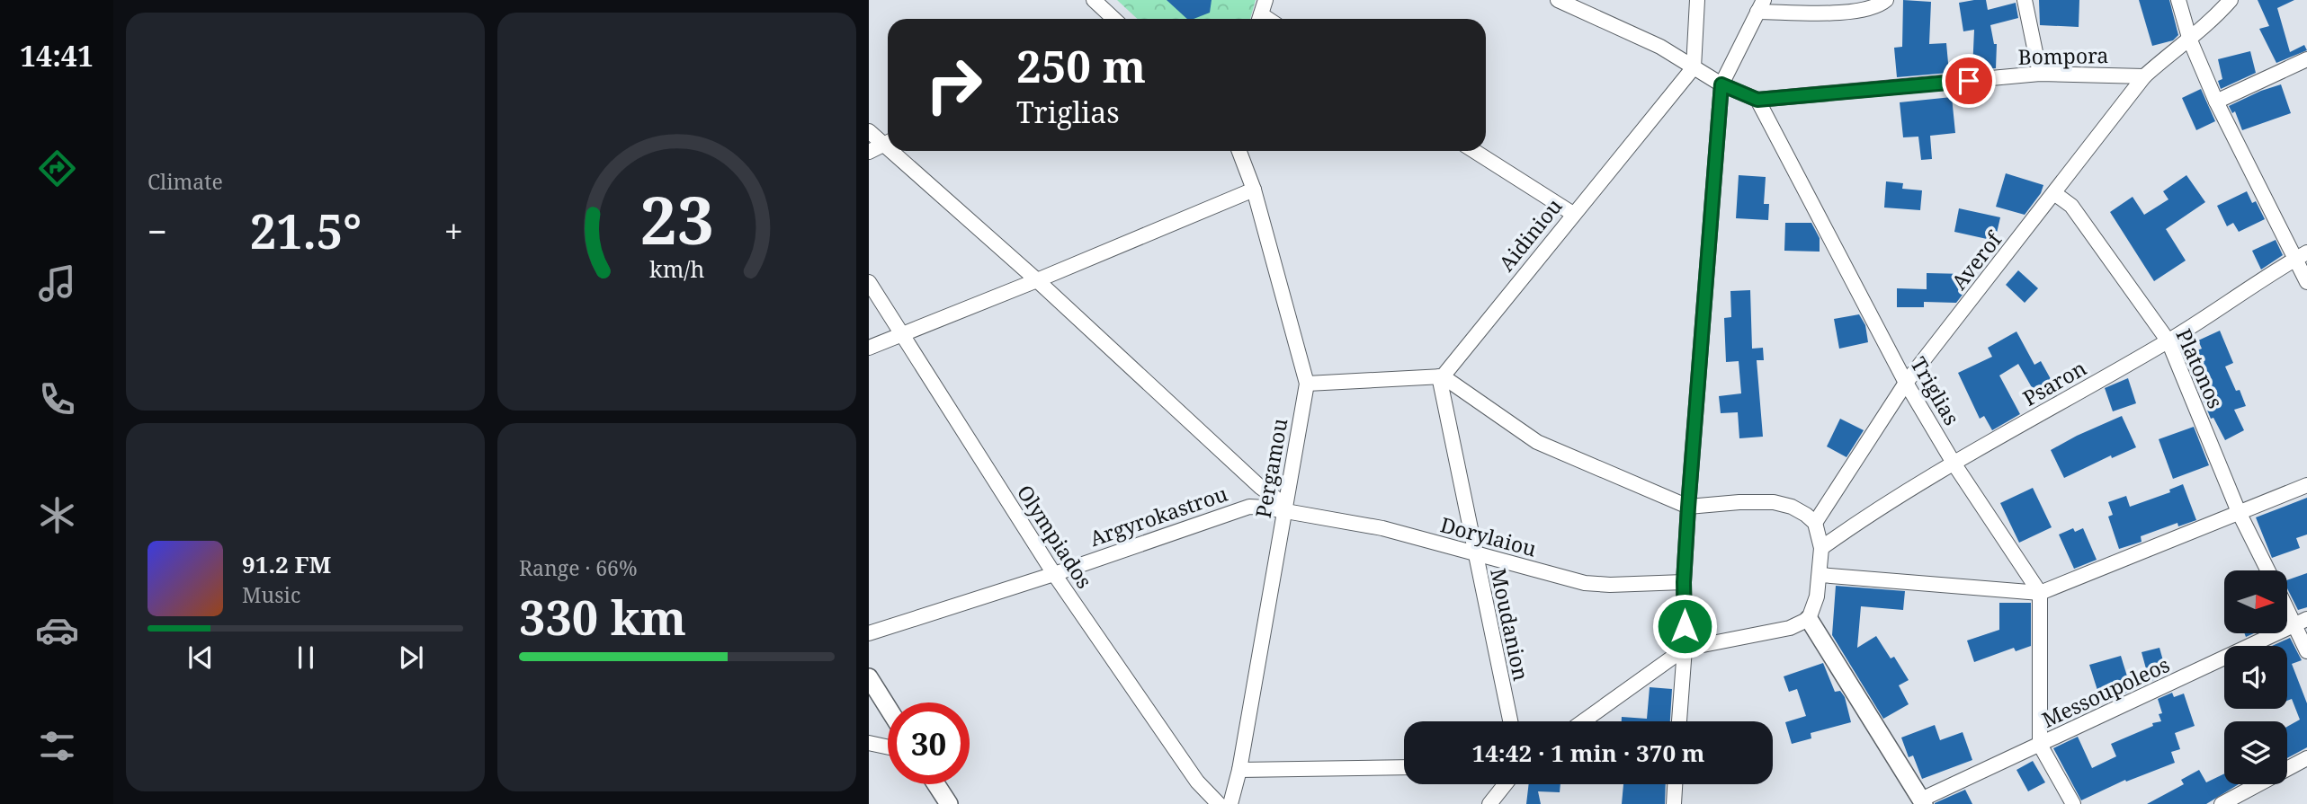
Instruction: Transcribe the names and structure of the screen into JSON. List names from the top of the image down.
{
  "streets": {
    "street": [
      "Bompora",
      "Aidiniou",
      "Averof",
      "Platonos",
      "Psaron",
      "Triglias",
      "Pergamou",
      "Argyrokastrou",
      "Olympiados",
      "Dorylaiou",
      "Moudanion",
      "Messoupoleos"
    ]
  },
  "crossings": [
    ["Bompora", "Averof"],
    ["Bompora", "Triglias"],
    ["Aidiniou", "Moudanion"],
    ["Averof", "Platonos"],
    ["Averof", "Triglias"],
    ["Platonos", "Psaron"],
    ["Platonos", "Messoupoleos"],
    ["Psaron", "Triglias"],
    ["Pergamou", "Argyrokastrou"],
    ["Pergamou", "Dorylaiou"],
    ["Argyrokastrou", "Olympiados"],
    ["Argyrokastrou", "Dorylaiou"],
    ["Dorylaiou", "Moudanion"]
  ],
  "north": "right",
  "page": {
    "tabs": "14:41",
    "tile": [
      "Climate",
      ["Range · 66%", "330 km"]
    ],
    "turn": ["250 m", "Triglias"],
    "heat": ["−", "21.5°", "+"],
    "song": ["91.2 FM", "Music"],
    "limit": "30",
    "trip": "14:42 · 1 min · 370 m",
    "gauge": ["23", "km/h"]
  }
}
